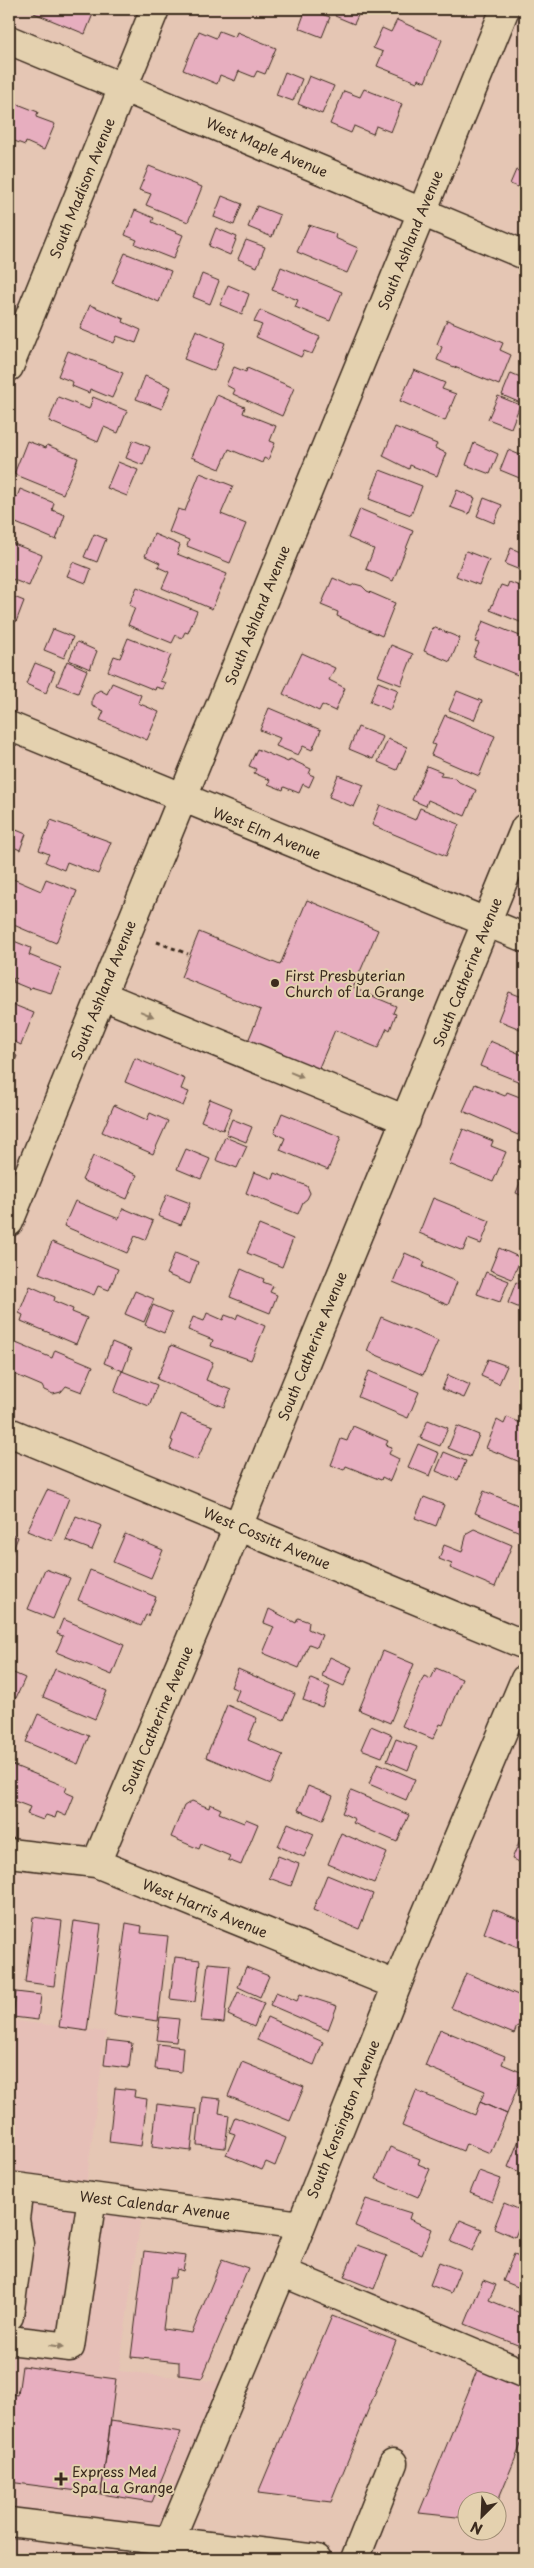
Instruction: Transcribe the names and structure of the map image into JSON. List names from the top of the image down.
{
  "streets": {
    "street": [
      "West Maple Avenue",
      "South Madison Avenue",
      "South Ashland Avenue",
      "West Elm Avenue",
      "South Catherine Avenue",
      "West Cossitt Avenue",
      "West Harris Avenue",
      "South Kensington Avenue",
      "West Calendar Avenue"
    ]
  },
  "crossings": [
    ["West Maple Avenue", "South Madison Avenue"],
    ["West Maple Avenue", "South Ashland Avenue"],
    ["South Ashland Avenue", "West Elm Avenue"],
    ["West Elm Avenue", "South Catherine Avenue"],
    ["South Catherine Avenue", "West Cossitt Avenue"],
    ["South Catherine Avenue", "West Harris Avenue"],
    ["West Harris Avenue", "South Kensington Avenue"],
    ["South Kensington Avenue", "West Calendar Avenue"]
  ],
  "places": {
    "other": ["First Presbyterian Church of La Grange"],
    "health": ["Express Med Spa La Grange"]
  },
  "north": "bottom left"
}
